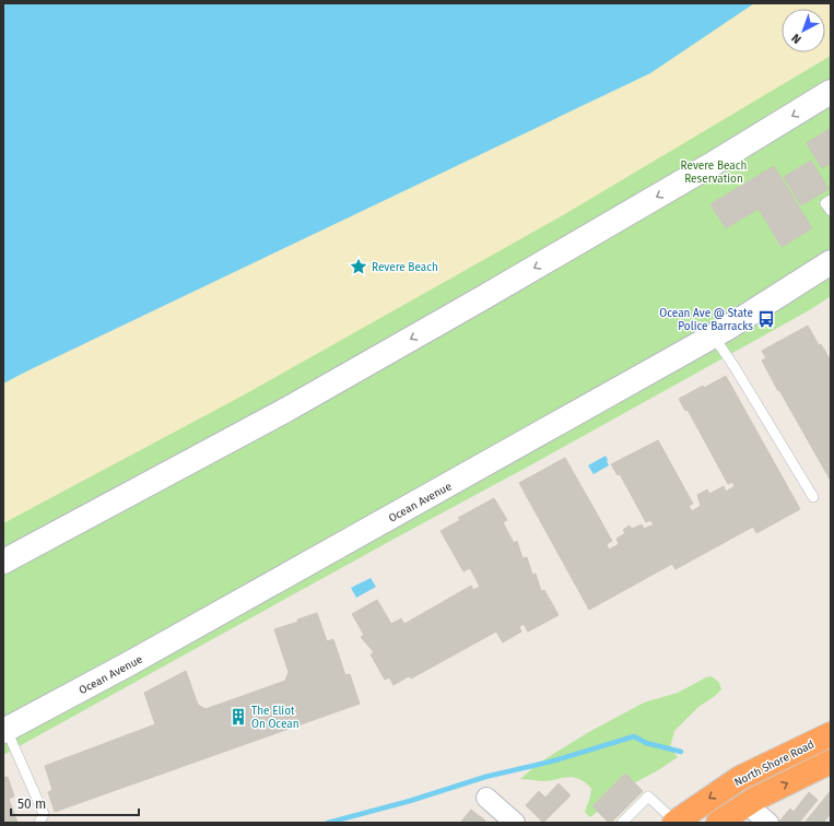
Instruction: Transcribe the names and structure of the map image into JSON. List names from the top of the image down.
{
  "streets": {
    "highway": ["North Shore Road"],
    "main road": ["Ocean Avenue"]
  },
  "parks": ["Revere Beach Reservation"],
  "places": {
    "place": ["Revere Beach"],
    "bus stop": ["Ocean Ave @ State Police Barracks"],
    "building": ["The Eliot On Ocean"]
  },
  "scale_bar": "50 m",
  "north": "bottom left"
}
